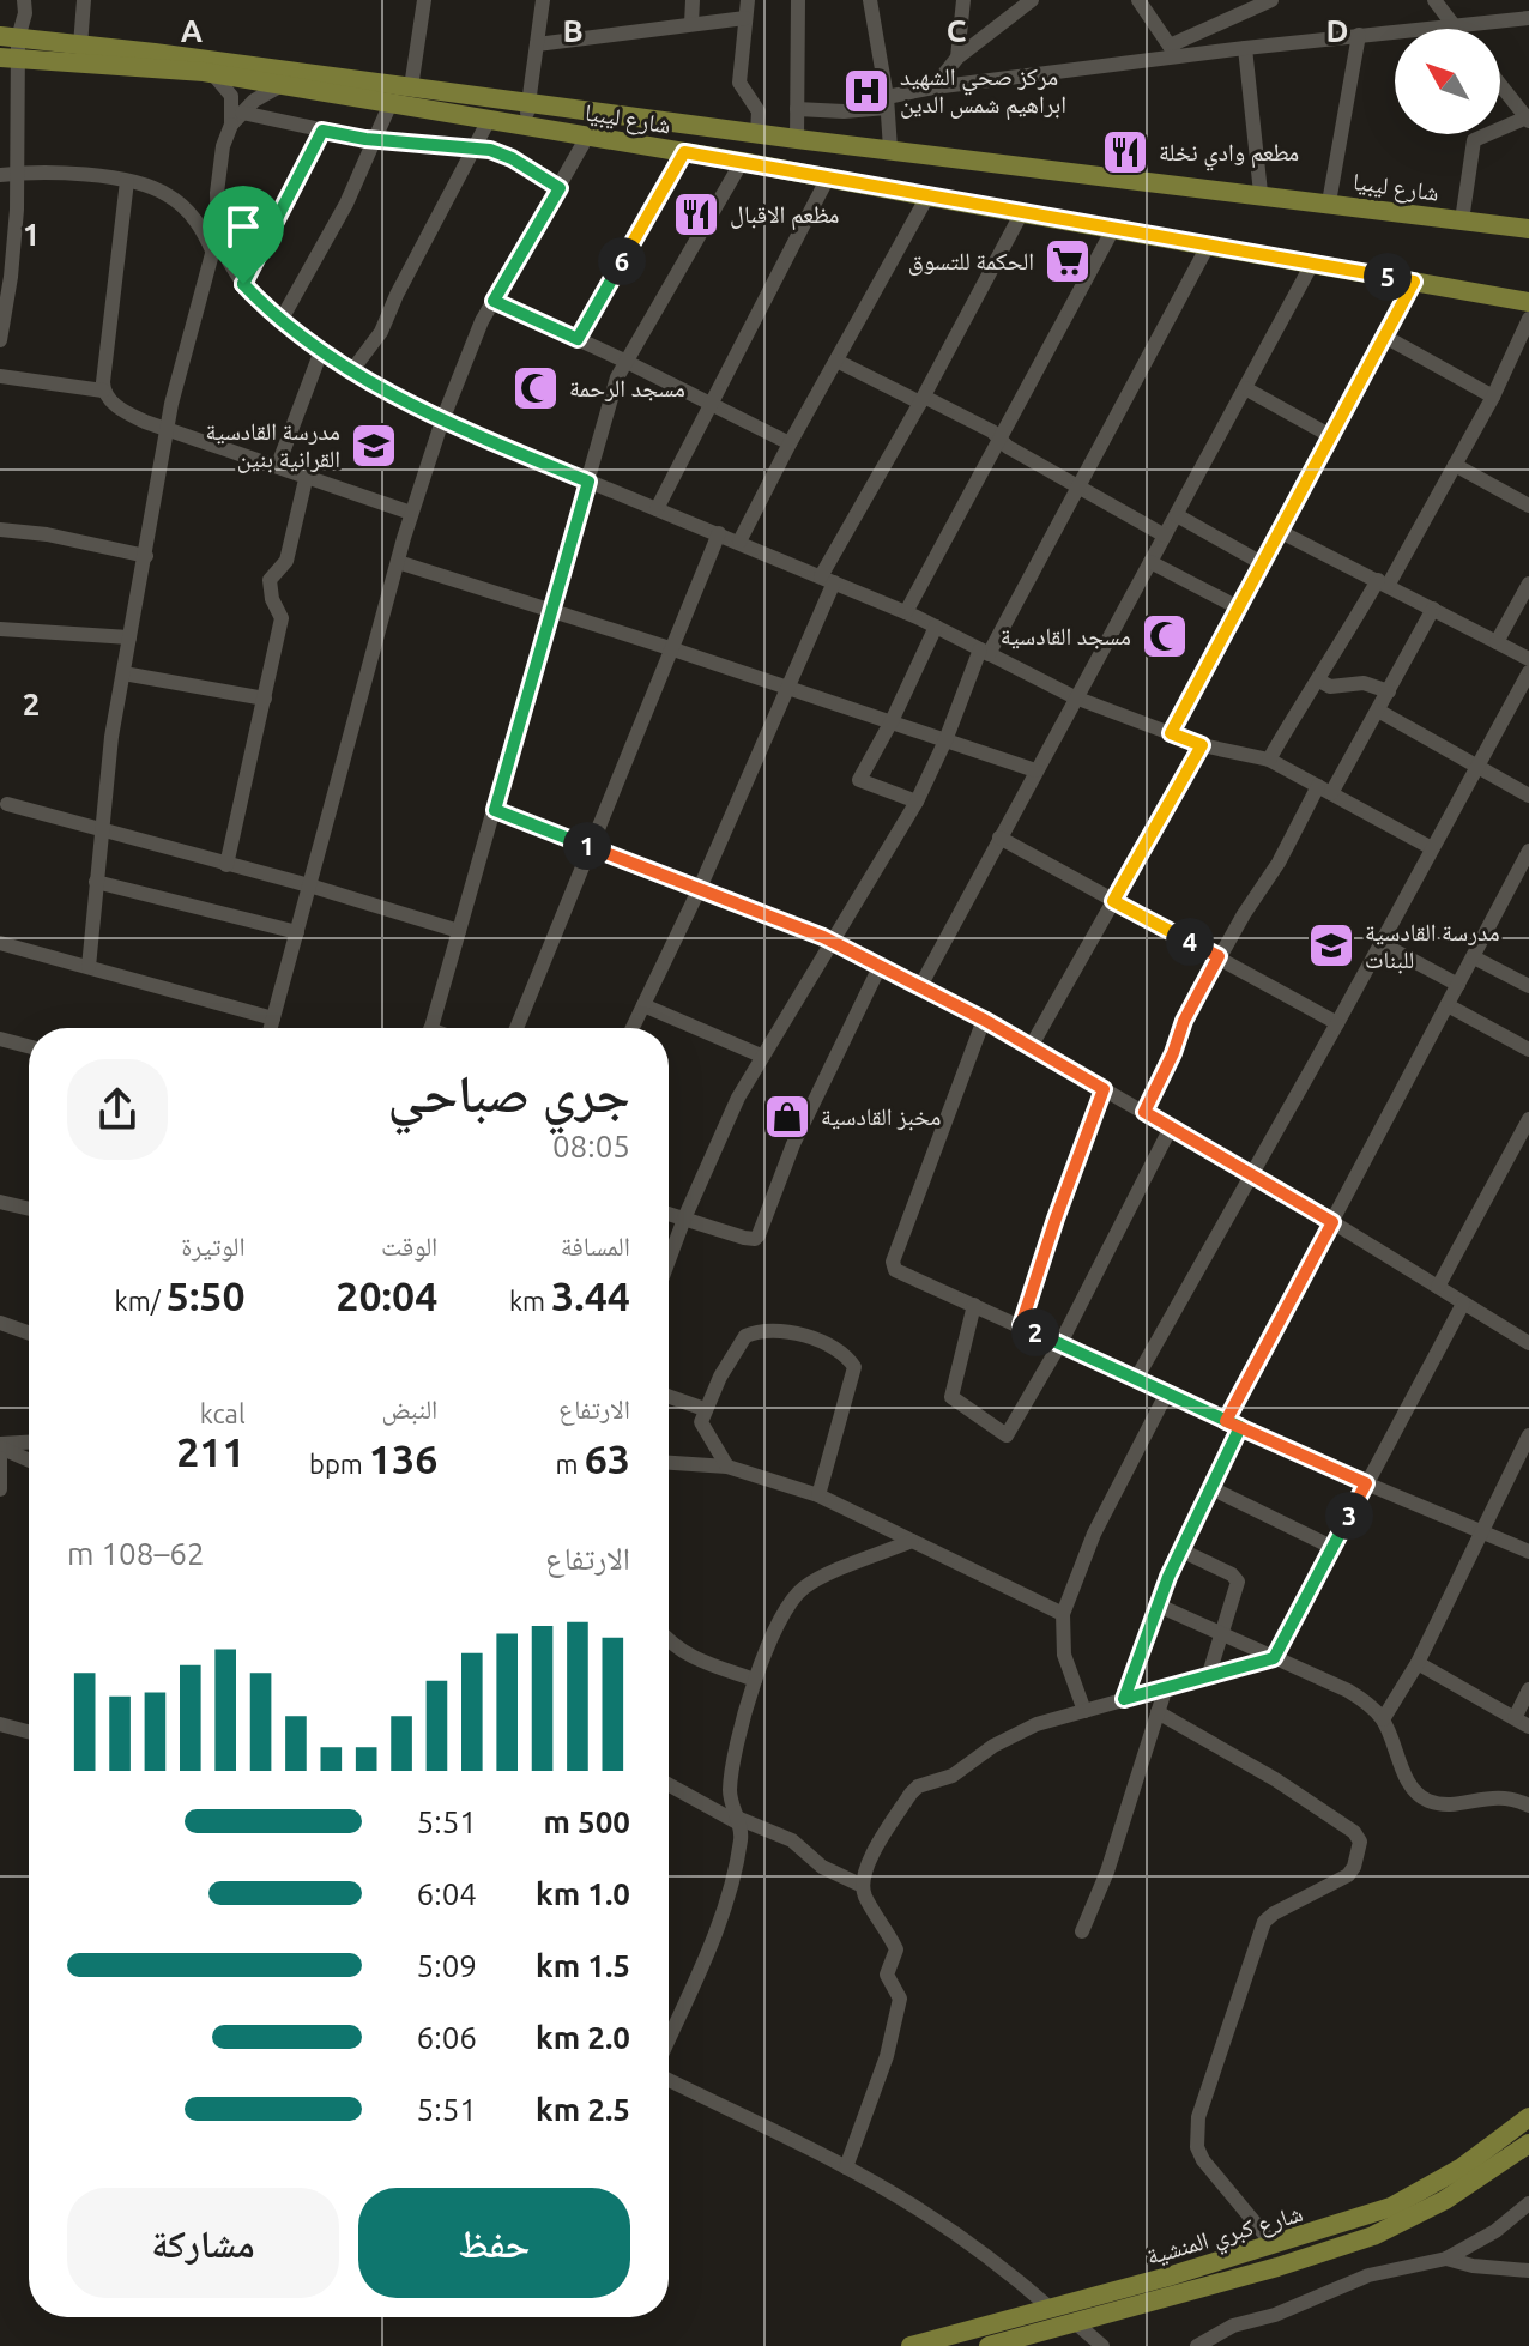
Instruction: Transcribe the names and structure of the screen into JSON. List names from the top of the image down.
{
  "streets": {
    "main road": ["شارع ليبيا", "شارع كبري المنشية"]
  },
  "places": {
    "hospital": ["مركز صحي الشهيد ابراهيم شمس الدين"],
    "restaurant": ["مطعم وادي نخلة", "مظعم الاقبال"],
    "supermarket": ["الحكمة للتسوق"],
    "mosque": ["مسجد الرحمة", "مسجد القادسية"],
    "school or university": ["مدرسة القادسية القرانية بنين", "مدرسة القادسية للبنات"],
    "shop": ["مخبز القادسية"]
  },
  "north": "top left",
  "page": {
    "pins": [
      "6",
      "5",
      "1",
      "4",
      "2",
      "3"
    ],
    "heading": ["جري صباحي", "08:05"],
    "stats": [
      ["المسافة", "3.44 km"],
      ["الوقت", "20:04"],
      ["الوتيرة", "5:50 /km"],
      ["الارتفاع", "63 m"],
      ["النبض", "136 bpm"],
      ["kcal", "211"]
    ],
    "chart": ["الارتفاع", "62–108 m"],
    "list": [
      {
        "name": "500 m",
        "note": "5:51"
      },
      {
        "name": "1.0 km",
        "note": "6:04"
      },
      {
        "name": "1.5 km",
        "note": "5:09"
      },
      {
        "name": "2.0 km",
        "note": "6:06"
      },
      {
        "name": "2.5 km",
        "note": "5:51"
      }
    ],
    "buttons": ["حفظ", "مشاركة"]
  },
  "grid": {
    "columns": [
      "A",
      "B",
      "C",
      "D"
    ],
    "rows": ["1", "2"]
  }
}
